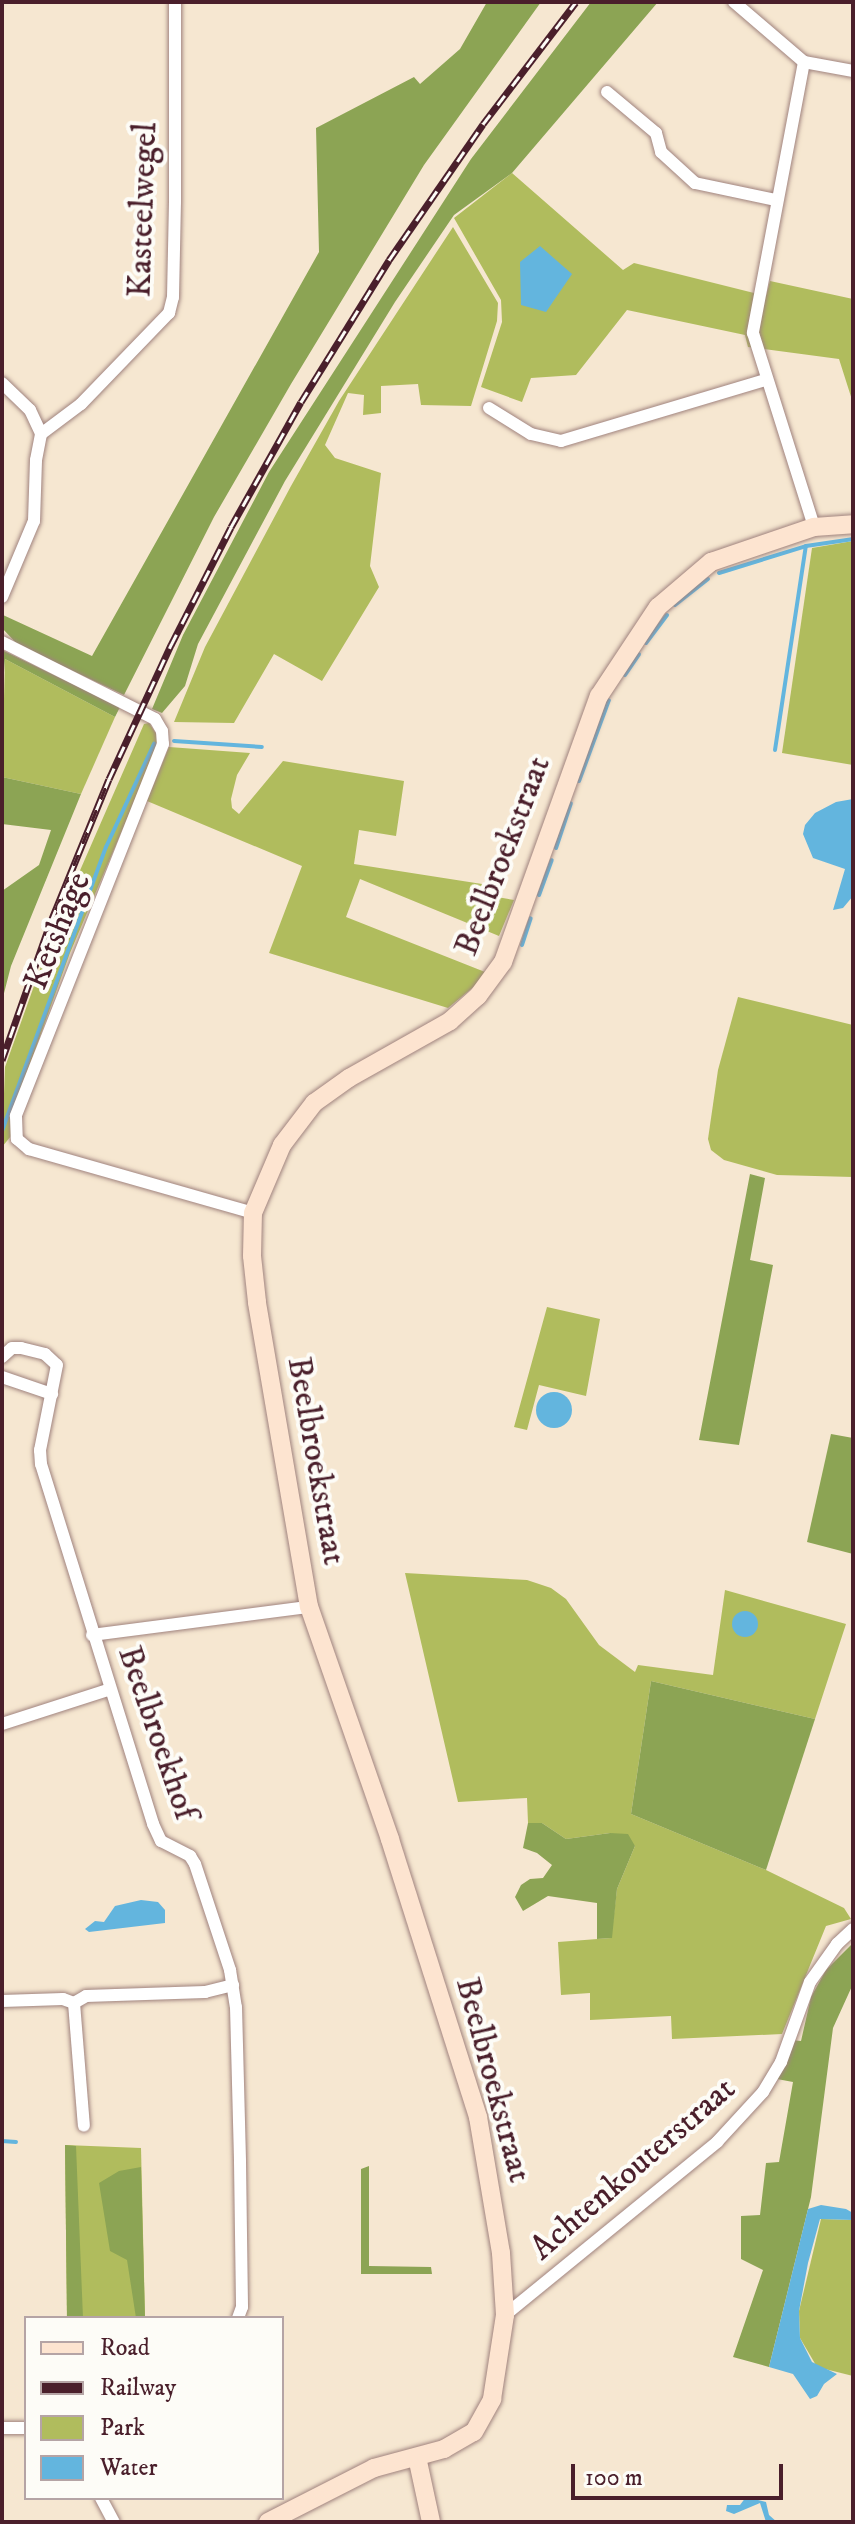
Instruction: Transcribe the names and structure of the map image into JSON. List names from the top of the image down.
{
  "streets": {
    "street": [
      "Kasteelwegel",
      "Beelbroekstraat",
      "Ketshage",
      "Beelbroekhof",
      "Achtenkouterstraat"
    ]
  },
  "crossings": [
    ["Beelbroekstraat", "Ketshage"],
    ["Beelbroekstraat", "Achtenkouterstraat"]
  ],
  "legend": [
    "Road",
    "Railway",
    "Park",
    "Water"
  ],
  "scale_bar": "100 m"
}
